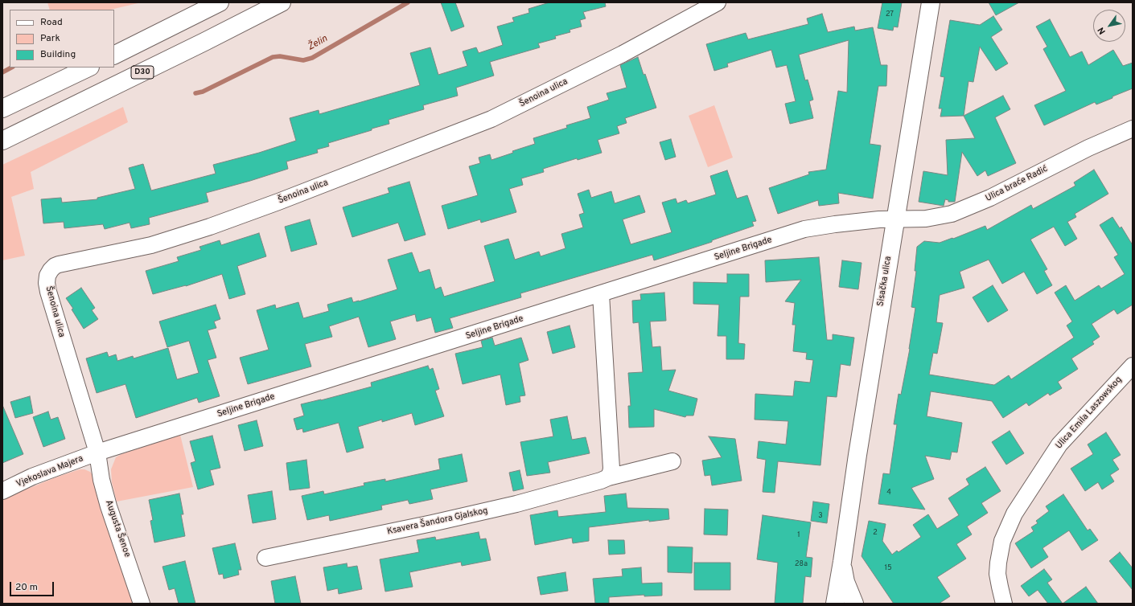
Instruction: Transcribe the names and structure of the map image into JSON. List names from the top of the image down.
{
  "streets": {
    "main road": ["D30", "Sisačka ulica"],
    "street": [
      "Šenoina ulica",
      "Ulica braće Radić",
      "Seljine Brigade",
      "Ulica Emila Laszowskog",
      "Vjekoslava Majera",
      "Ksavera Šandora Gjalskog",
      "Augusta Šenoe"
    ]
  },
  "crossings": [
    ["Šenoina ulica", "Seljine Brigade"],
    ["Šenoina ulica", "Vjekoslava Majera"],
    ["Šenoina ulica", "Augusta Šenoe"],
    ["Ulica braće Radić", "Seljine Brigade"],
    ["Ulica braće Radić", "Sisačka ulica"],
    ["Seljine Brigade", "Sisačka ulica"],
    ["Seljine Brigade", "Vjekoslava Majera"],
    ["Seljine Brigade", "Augusta Šenoe"],
    ["Vjekoslava Majera", "Augusta Šenoe"]
  ],
  "water": ["Želin"],
  "house_numbers": [
    "27",
    "4",
    "3",
    "2",
    "1",
    "28a",
    "15"
  ],
  "legend": ["Road", "Park", "Building"],
  "scale_bar": "20 m",
  "north": "bottom left"
}
